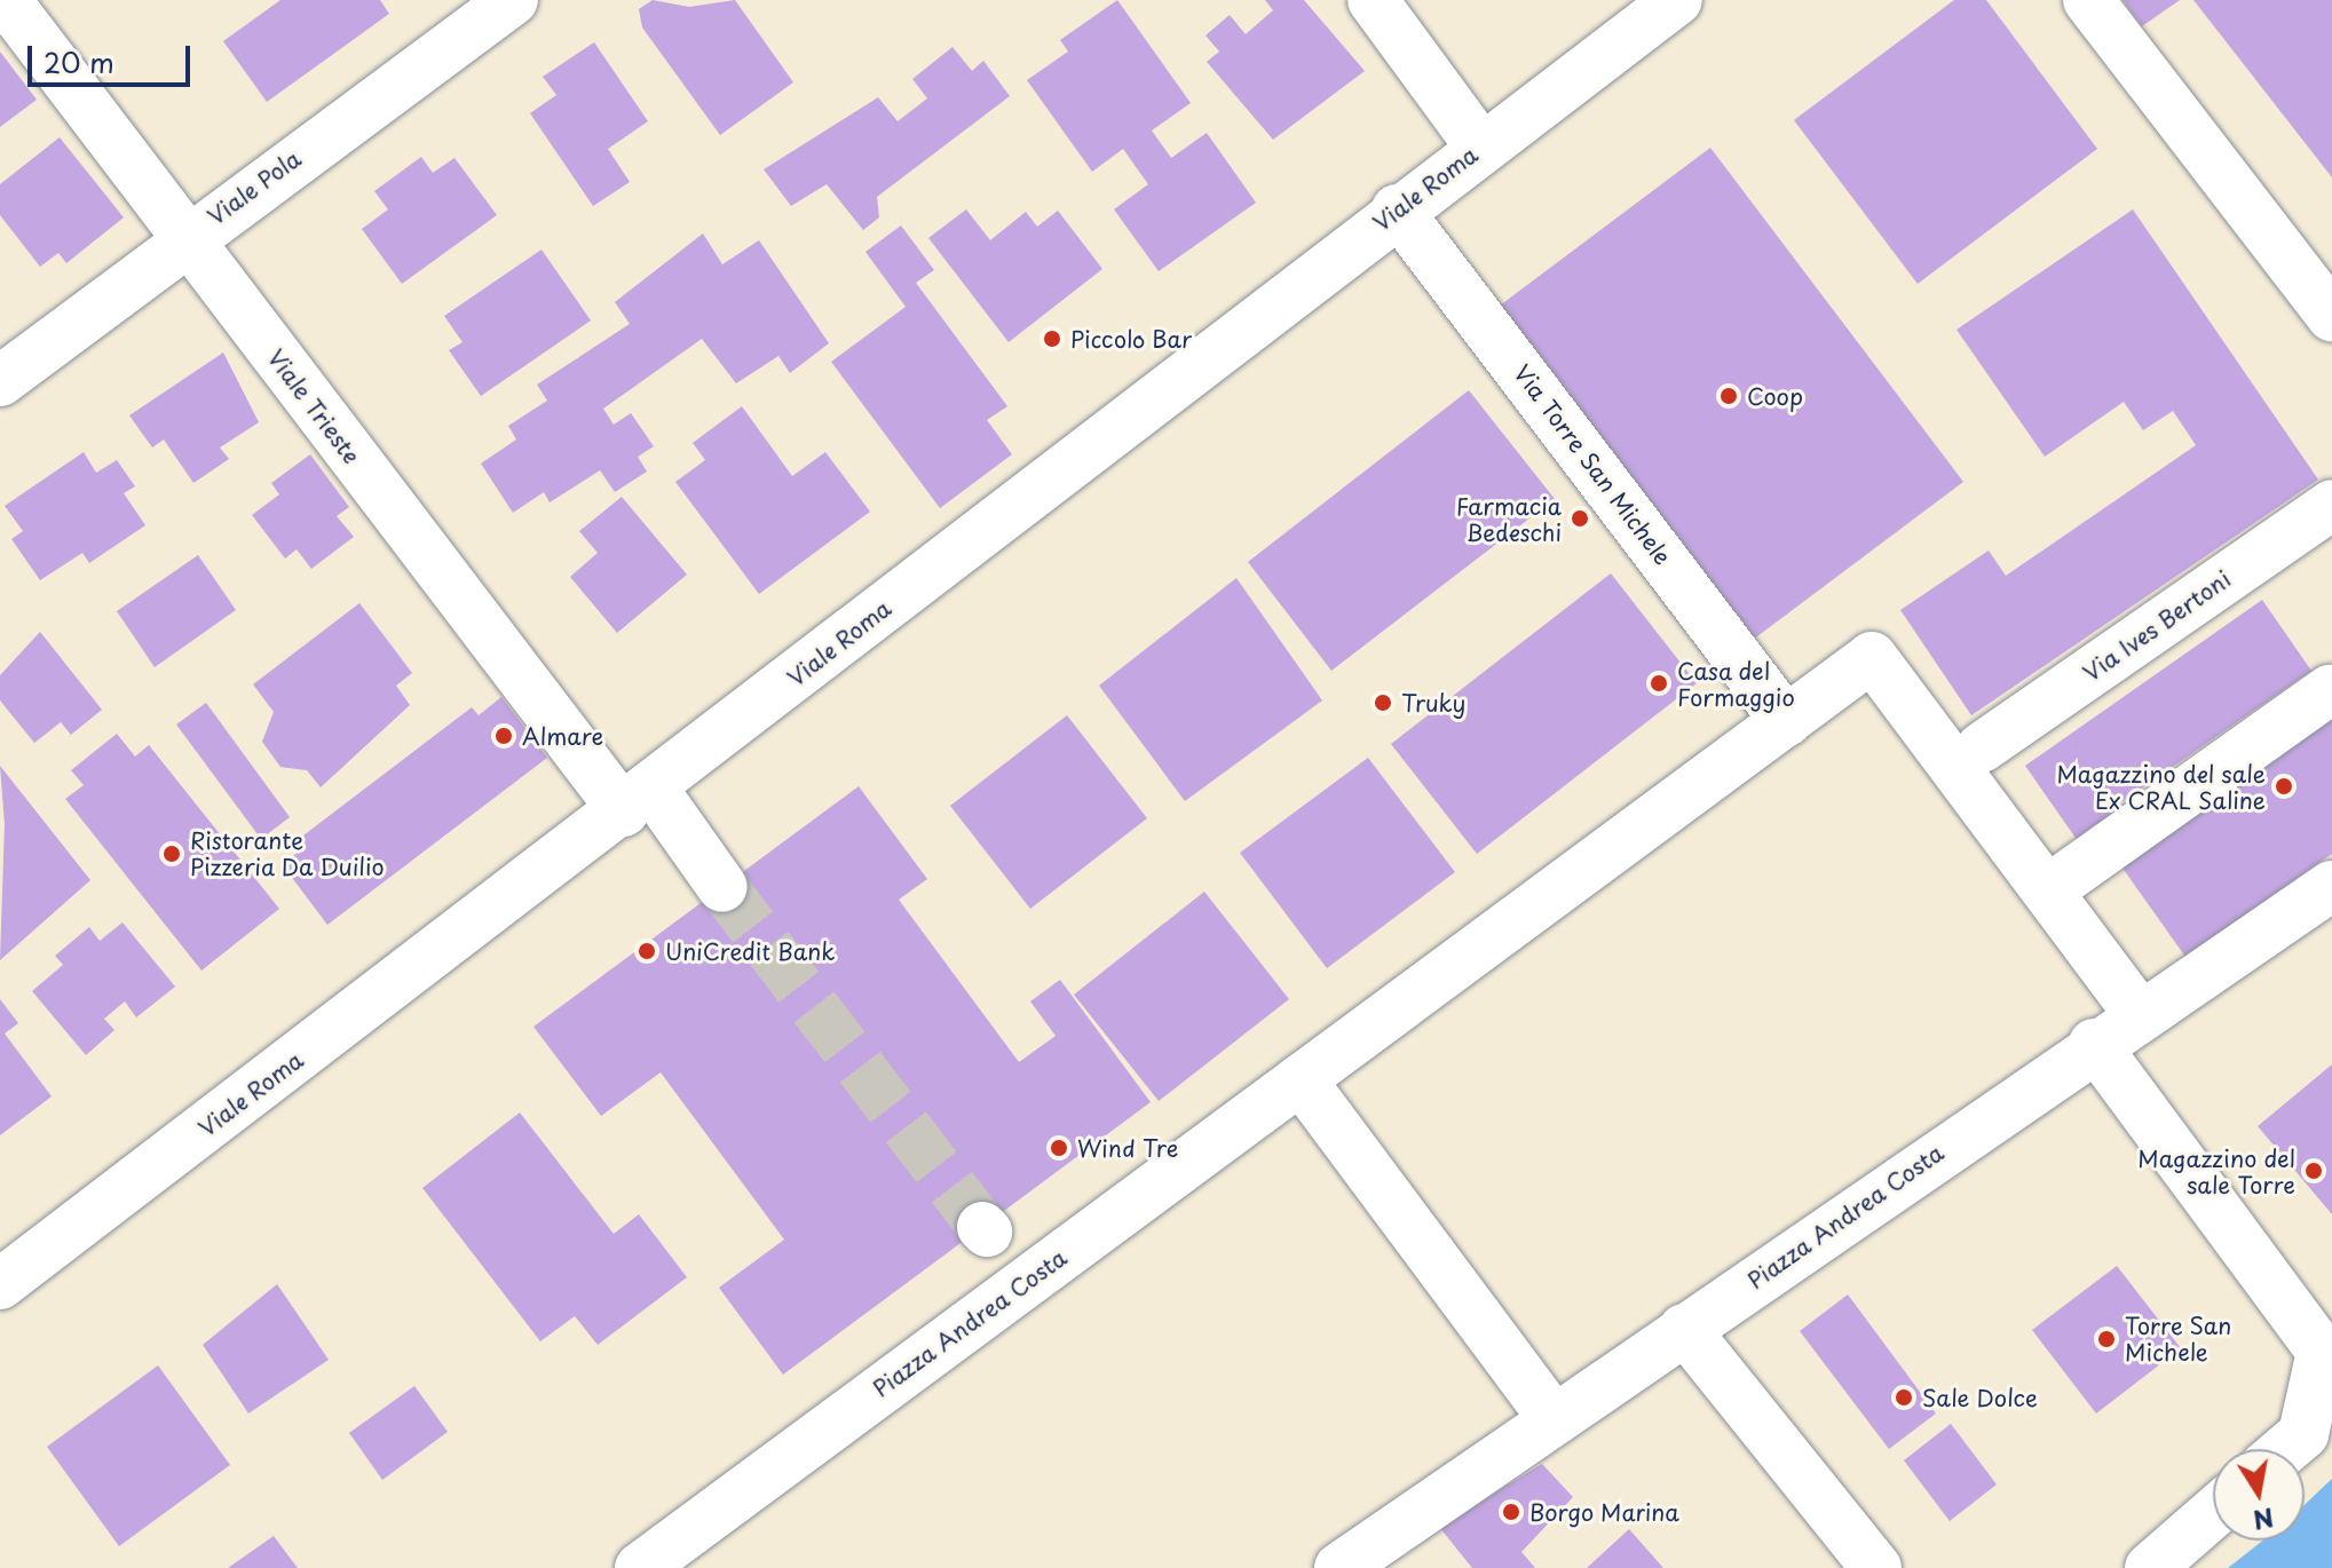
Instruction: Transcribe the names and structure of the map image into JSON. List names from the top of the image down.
{
  "streets": {
    "street": [
      "Viale Pola",
      "Viale Roma",
      "Viale Trieste",
      "Via Torre San Michele",
      "Via Ives Bertoni",
      "Piazza Andrea Costa"
    ]
  },
  "crossings": [
    ["Viale Pola", "Viale Trieste"],
    ["Viale Roma", "Viale Trieste"],
    ["Viale Roma", "Via Torre San Michele"],
    ["Via Torre San Michele", "Piazza Andrea Costa"]
  ],
  "places": [
    "Piccolo Bar",
    "Coop",
    "Farmacia Bedeschi",
    "Casa del Formaggio",
    "Truky",
    "Almare",
    "Magazzino del sale Ex CRAL Saline",
    "Ristorante Pizzeria Da Duilio",
    "UniCredit Bank",
    "Wind Tre",
    "Magazzino del sale Torre",
    "Torre San Michele",
    "Sale Dolce",
    "Borgo Marina"
  ],
  "scale_bar": "20 m",
  "north": "bottom"
}
